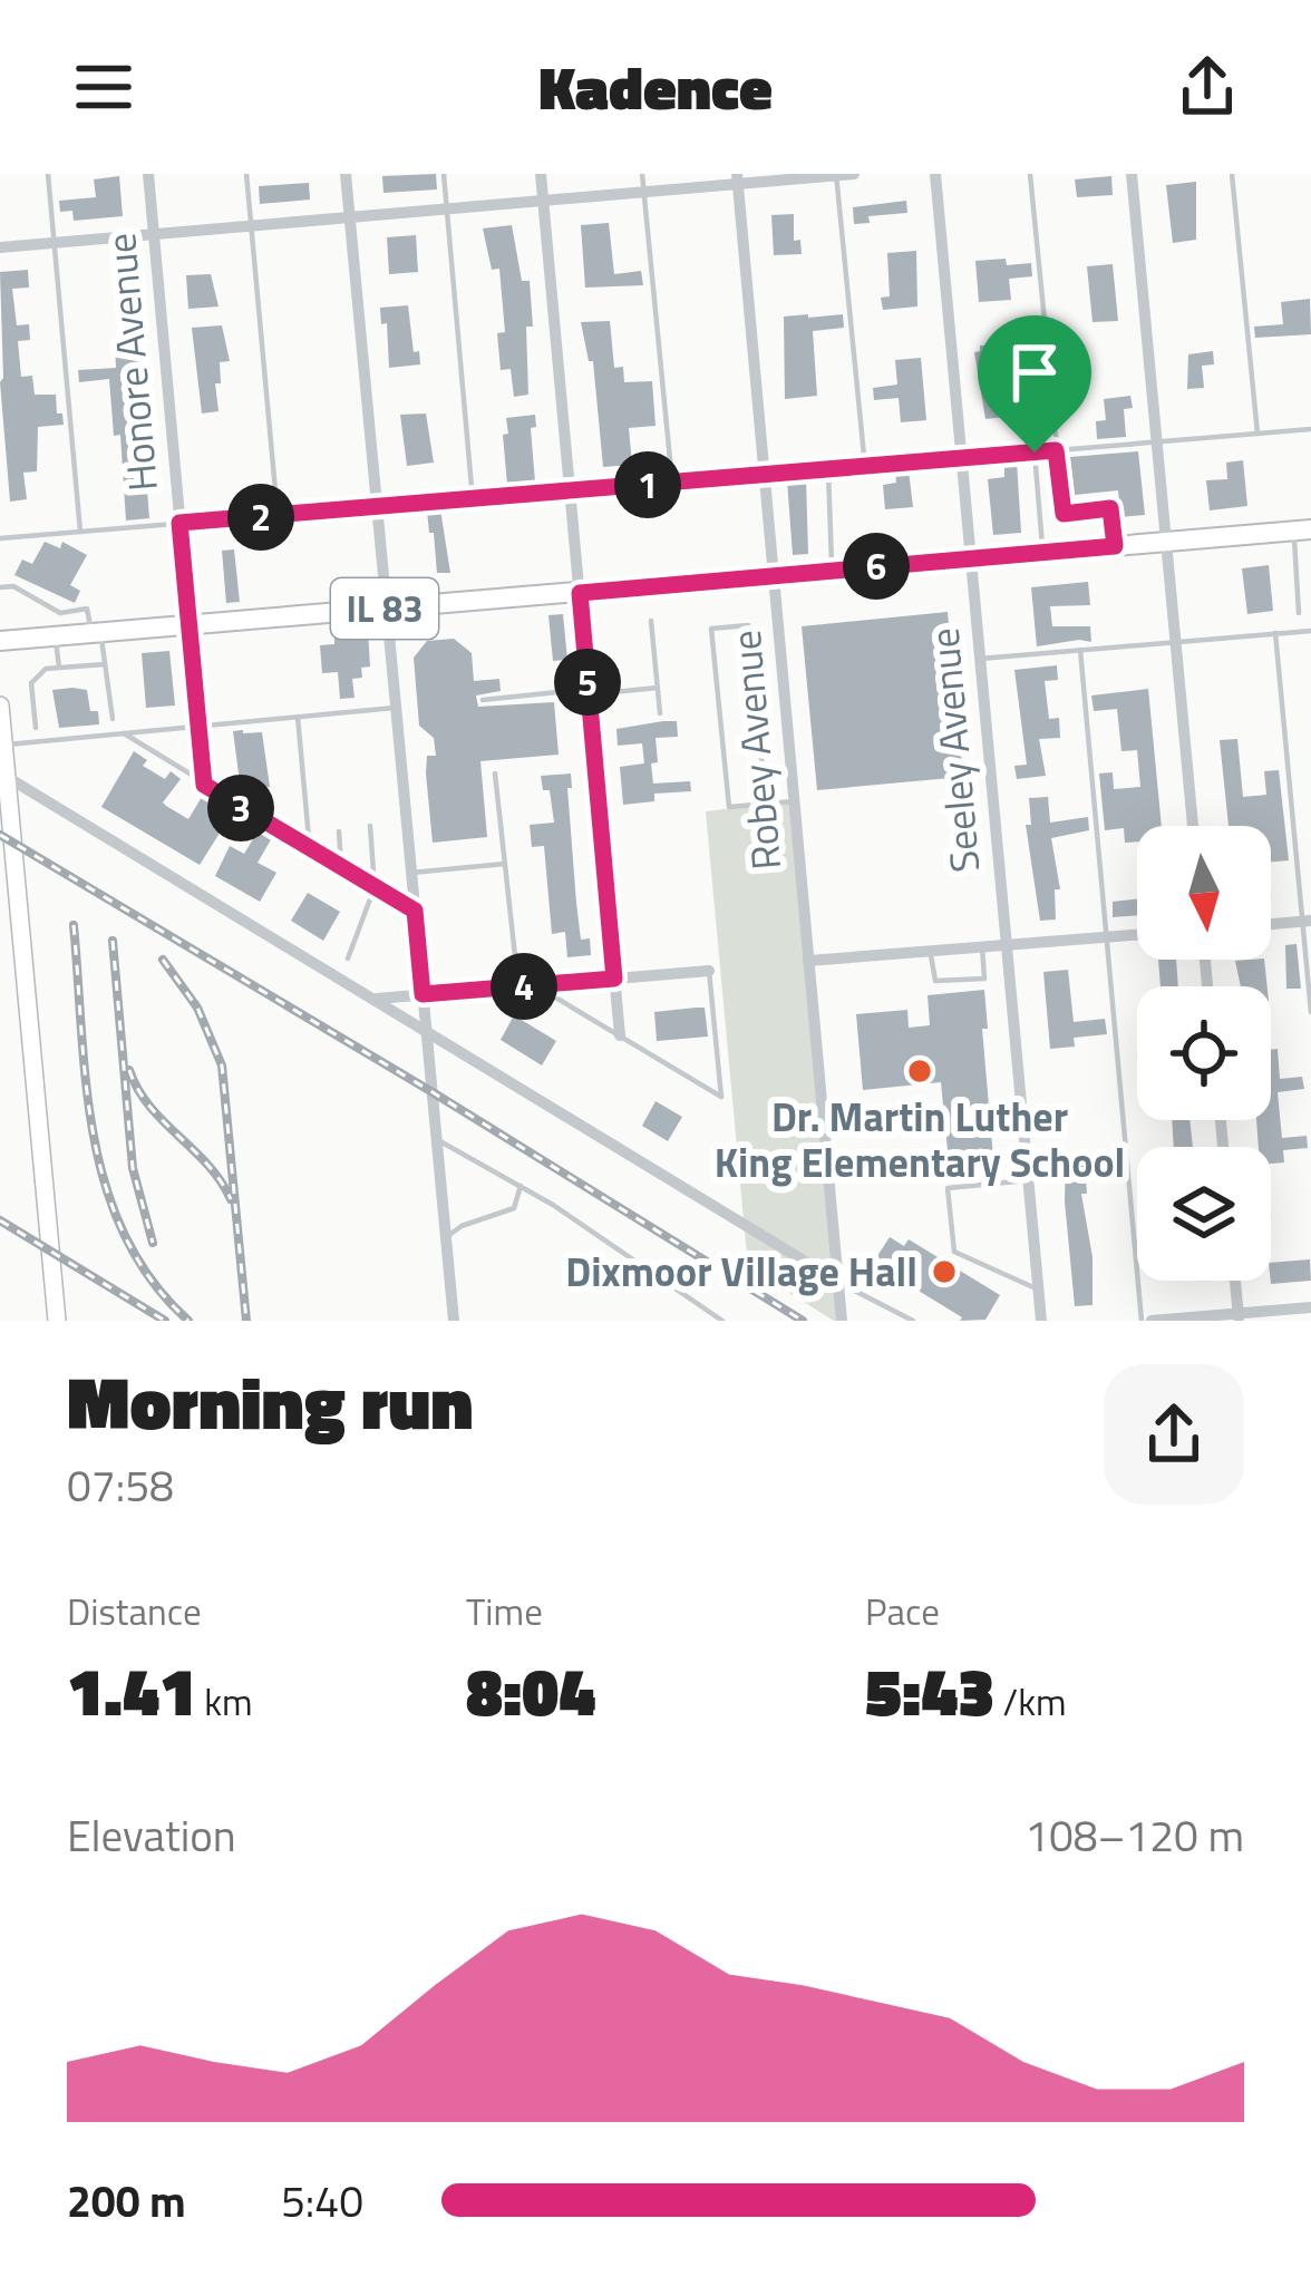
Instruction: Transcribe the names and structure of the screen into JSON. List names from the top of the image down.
{
  "streets": {
    "main road": ["IL 83"],
    "street": ["Honore Avenue", "Robey Avenue", "Seeley Avenue"]
  },
  "crossings": [
    ["Honore Avenue", "IL 83"],
    ["IL 83", "Robey Avenue"],
    ["IL 83", "Seeley Avenue"]
  ],
  "places": ["Dr. Martin Luther King Elementary School", "Dixmoor Village Hall"],
  "north": "bottom",
  "page": {
    "header": "Kadence",
    "pins": [
      "1",
      "2",
      "6",
      "5",
      "3",
      "4"
    ],
    "heading": ["Morning run", "07:58"],
    "stats": [
      ["Distance", "1.41 km"],
      ["Time", "8:04"],
      ["Pace", "5:43 /km"]
    ],
    "chart": ["Elevation", "108–120 m"],
    "list": [
      {
        "name": "200 m",
        "note": "5:40"
      }
    ]
  }
}
